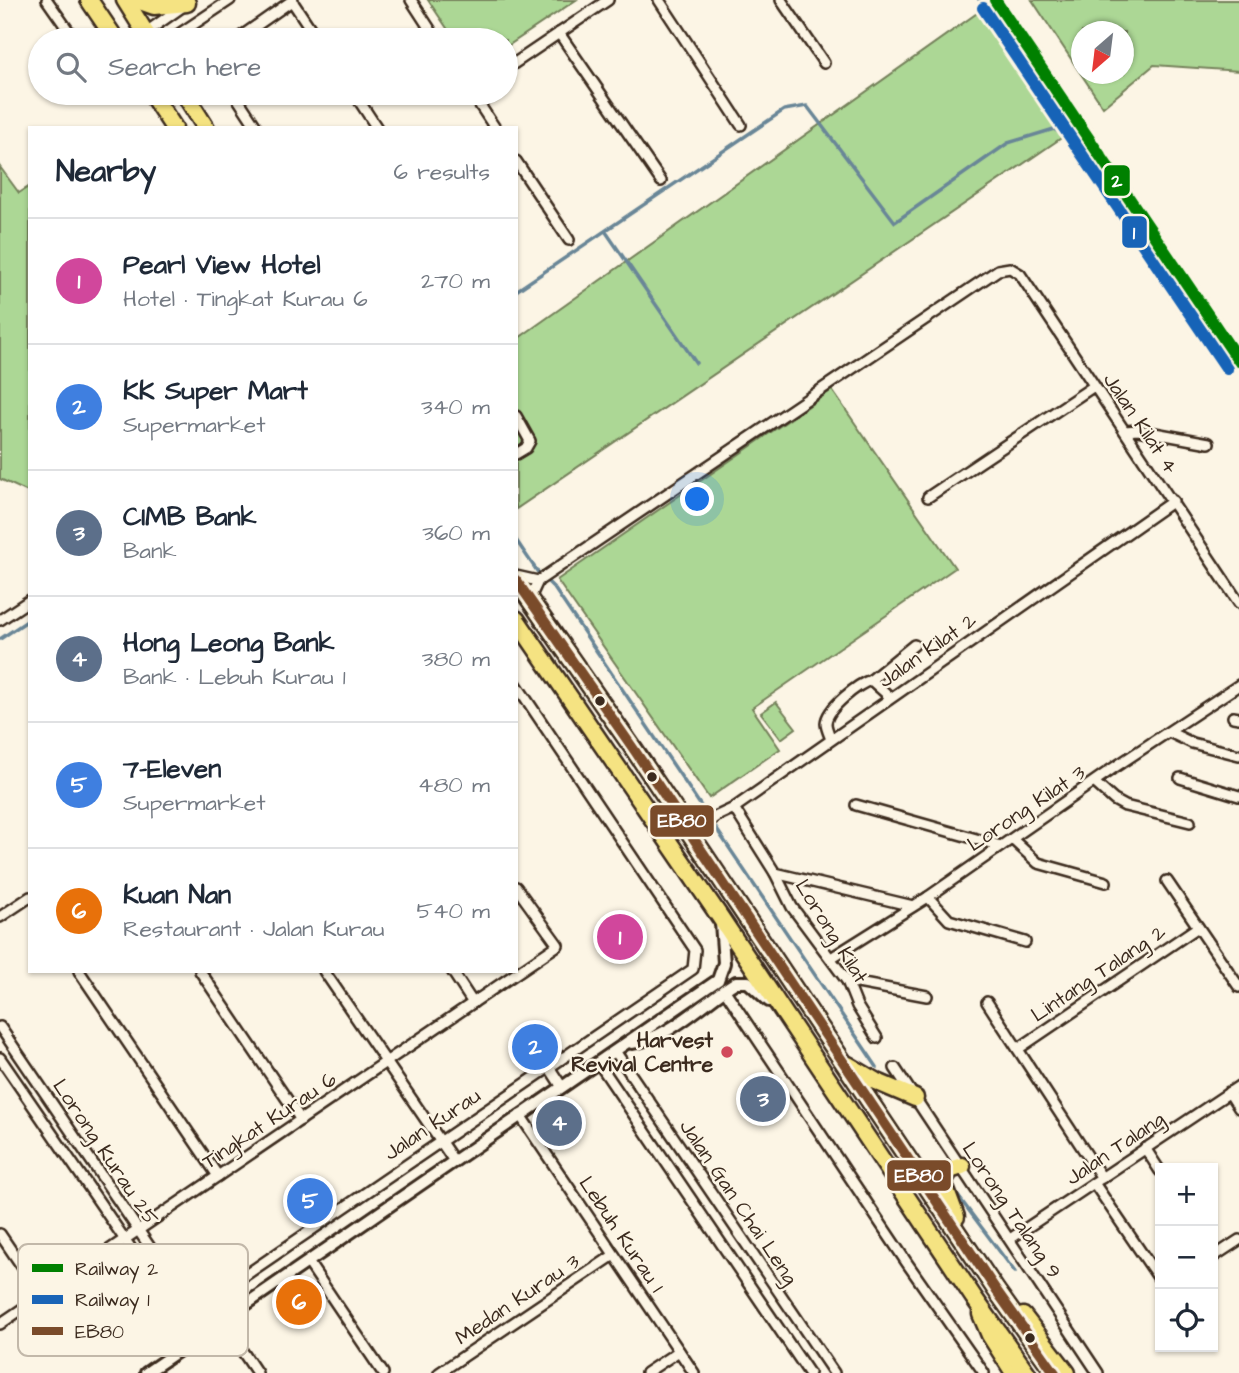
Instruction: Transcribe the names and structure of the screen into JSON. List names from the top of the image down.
{
  "streets": {
    "street": [
      "Jalan Kilat 4",
      "Jalan Kilat 2",
      "Lorong Kilat 3",
      "Lorong Kilat",
      "Lintang Talang 2",
      "Tingkat Kurau 6",
      "Jalan Kurau",
      "Jalan Talang",
      "Lorong Kurau 25",
      "Jalan Gan Chai Leng",
      "Lorong Talang 9",
      "Lebuh Kurau 1",
      "Medan Kurau 3"
    ]
  },
  "crossings": [
    ["Jalan Kilat 4", "Jalan Kilat 2"],
    ["Jalan Kilat 2", "Lorong Kilat"],
    ["Lorong Kilat 3", "Lorong Kilat"],
    ["Tingkat Kurau 6", "Lorong Kurau 25"],
    ["Jalan Kurau", "Jalan Gan Chai Leng"],
    ["Jalan Kurau", "Lebuh Kurau 1"],
    ["Jalan Talang", "Lorong Talang 9"],
    ["Lebuh Kurau 1", "Medan Kurau 3"]
  ],
  "places": ["Harvest Revival Centre"],
  "lines": ["rail line 2", "rail line 1", "transit line EB80"],
  "legend": ["Railway 2", "Railway 1", "EB80"],
  "north": "bottom left",
  "page": {
    "search": "Search here",
    "heading": ["Nearby", "6 results"],
    "list": [
      {
        "mark": "1",
        "name": "Pearl View Hotel",
        "note": "Hotel · Tingkat Kurau 6",
        "value": "270 m"
      },
      {
        "mark": "2",
        "name": "KK Super Mart",
        "note": "Supermarket",
        "value": "340 m"
      },
      {
        "mark": "3",
        "name": "CIMB Bank",
        "note": "Bank",
        "value": "360 m"
      },
      {
        "mark": "4",
        "name": "Hong Leong Bank",
        "note": "Bank · Lebuh Kurau 1",
        "value": "380 m"
      },
      {
        "mark": "5",
        "name": "7-Eleven",
        "note": "Supermarket",
        "value": "480 m"
      },
      {
        "mark": "6",
        "name": "Kuan Nan",
        "note": "Restaurant · Jalan Kurau",
        "value": "540 m"
      }
    ],
    "pins": [
      "1",
      "2",
      "3",
      "4",
      "5",
      "6"
    ],
    "map_buttons": ["+", "−"]
  }
}
